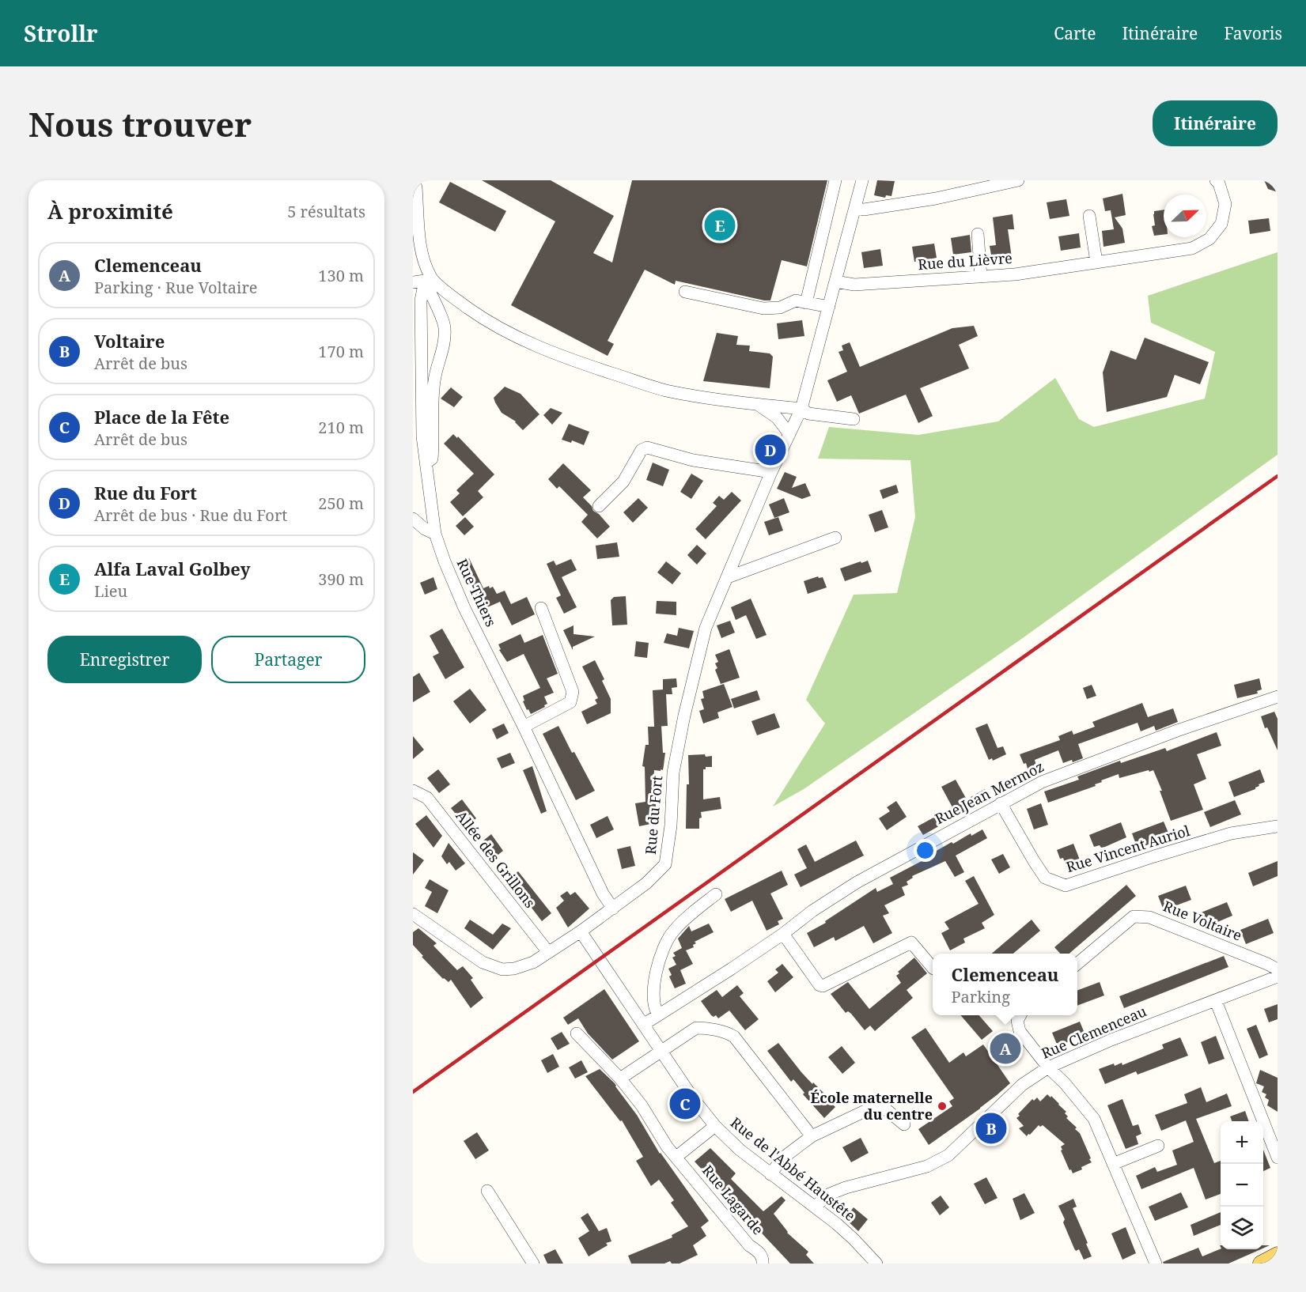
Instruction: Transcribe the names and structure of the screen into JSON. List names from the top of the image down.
{
  "streets": {
    "street": [
      "Rue du Lièvre",
      "Rue Thiers",
      "Rue Jean Mermoz",
      "Rue du Fort",
      "Rue Vincent Auriol",
      "Allée des Grillons",
      "Rue Voltaire",
      "Rue Clemenceau",
      "Rue de l'Abbé Haustête",
      "Rue Lagarde"
    ]
  },
  "crossings": [
    ["Rue du Lièvre", "Rue du Fort"],
    ["Rue Thiers", "Rue du Fort"],
    ["Rue Jean Mermoz", "Rue Vincent Auriol"],
    ["Rue Jean Mermoz", "Rue de l'Abbé Haustête"],
    ["Rue du Fort", "Allée des Grillons"],
    ["Rue du Fort", "Rue de l'Abbé Haustête"],
    ["Rue Clemenceau", "Rue de l'Abbé Haustête"]
  ],
  "places": ["École maternelle du centre"],
  "north": "top right",
  "page": {
    "header": "Strollr",
    "nav": ["Carte", "Itinéraire", "Favoris"],
    "buttons": [
      "Itinéraire",
      ["Enregistrer", "Partager"]
    ],
    "title": "Nous trouver",
    "heading": ["À proximité", "5 résultats"],
    "pins": [
      "E",
      "D",
      "A",
      "C",
      "B"
    ],
    "list": [
      {
        "mark": "A",
        "name": "Clemenceau",
        "note": "Parking · Rue Voltaire",
        "value": "130 m"
      },
      {
        "mark": "B",
        "name": "Voltaire",
        "note": "Arrêt de bus",
        "value": "170 m"
      },
      {
        "mark": "C",
        "name": "Place de la Fête",
        "note": "Arrêt de bus",
        "value": "210 m"
      },
      {
        "mark": "D",
        "name": "Rue du Fort",
        "note": "Arrêt de bus · Rue du Fort",
        "value": "250 m"
      },
      {
        "mark": "E",
        "name": "Alfa Laval Golbey",
        "note": "Lieu",
        "value": "390 m"
      }
    ],
    "popup": ["Clemenceau", "Parking"],
    "map_buttons": ["+", "−"]
  }
}
